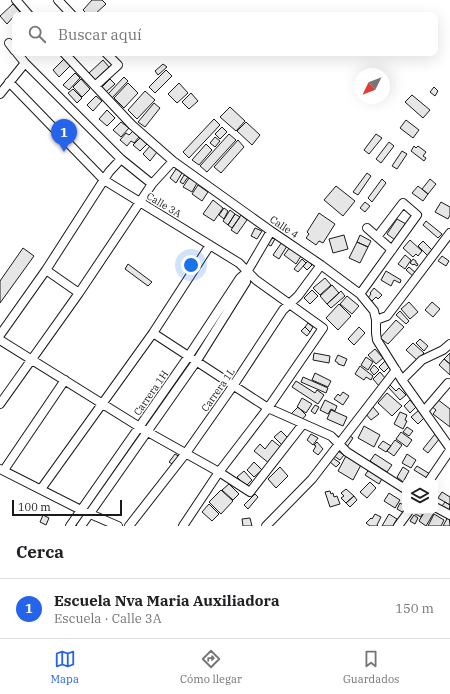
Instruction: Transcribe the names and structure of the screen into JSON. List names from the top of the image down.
{
  "streets": {
    "street": [
      "Calle 3A",
      "Calle 4",
      "Carrera 1L",
      "Carrera 1H"
    ]
  },
  "crossings": [
    ["Calle 3A", "Carrera 1L"],
    ["Calle 3A", "Carrera 1H"],
    ["Calle 4", "Carrera 1L"],
    ["Calle 4", "Carrera 1H"]
  ],
  "scale_bar": "100 m",
  "north": "bottom left",
  "page": {
    "search": "Buscar aquí",
    "pins": "1",
    "scale": "100 m",
    "heading": "Cerca",
    "list": [
      {
        "mark": "1",
        "name": "Escuela Nva Maria Auxiliadora",
        "note": "Escuela · Calle 3A",
        "value": "150 m"
      }
    ],
    "nav": ["Mapa", "Cómo llegar", "Guardados"]
  }
}
